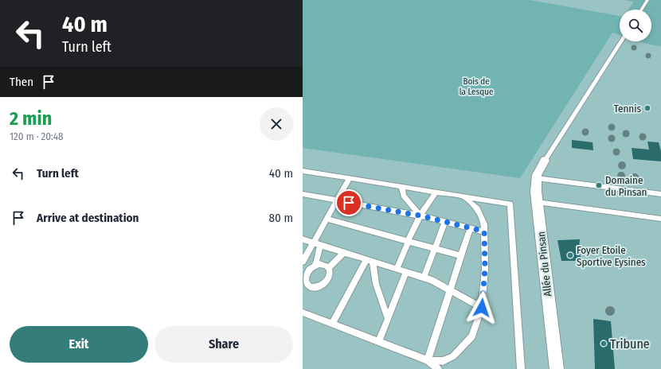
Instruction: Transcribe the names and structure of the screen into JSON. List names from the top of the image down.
{
  "streets": {
    "street": ["Allée du Pinsan"]
  },
  "parks": ["Bois de la Lesque"],
  "places": [
    "Tennis",
    "Domaine du Pinsan",
    "Foyer Etoile Sportive Eysines",
    "Tribune"
  ],
  "page": {
    "turn": ["40 m", "Turn left"],
    "then": "Then",
    "heading": ["2 min", "120 m · 20:48"],
    "list": [
      {
        "name": "Turn left",
        "value": "40 m"
      },
      {
        "name": "Arrive at destination",
        "value": "80 m"
      }
    ],
    "buttons": ["Exit", "Share"]
  }
}
